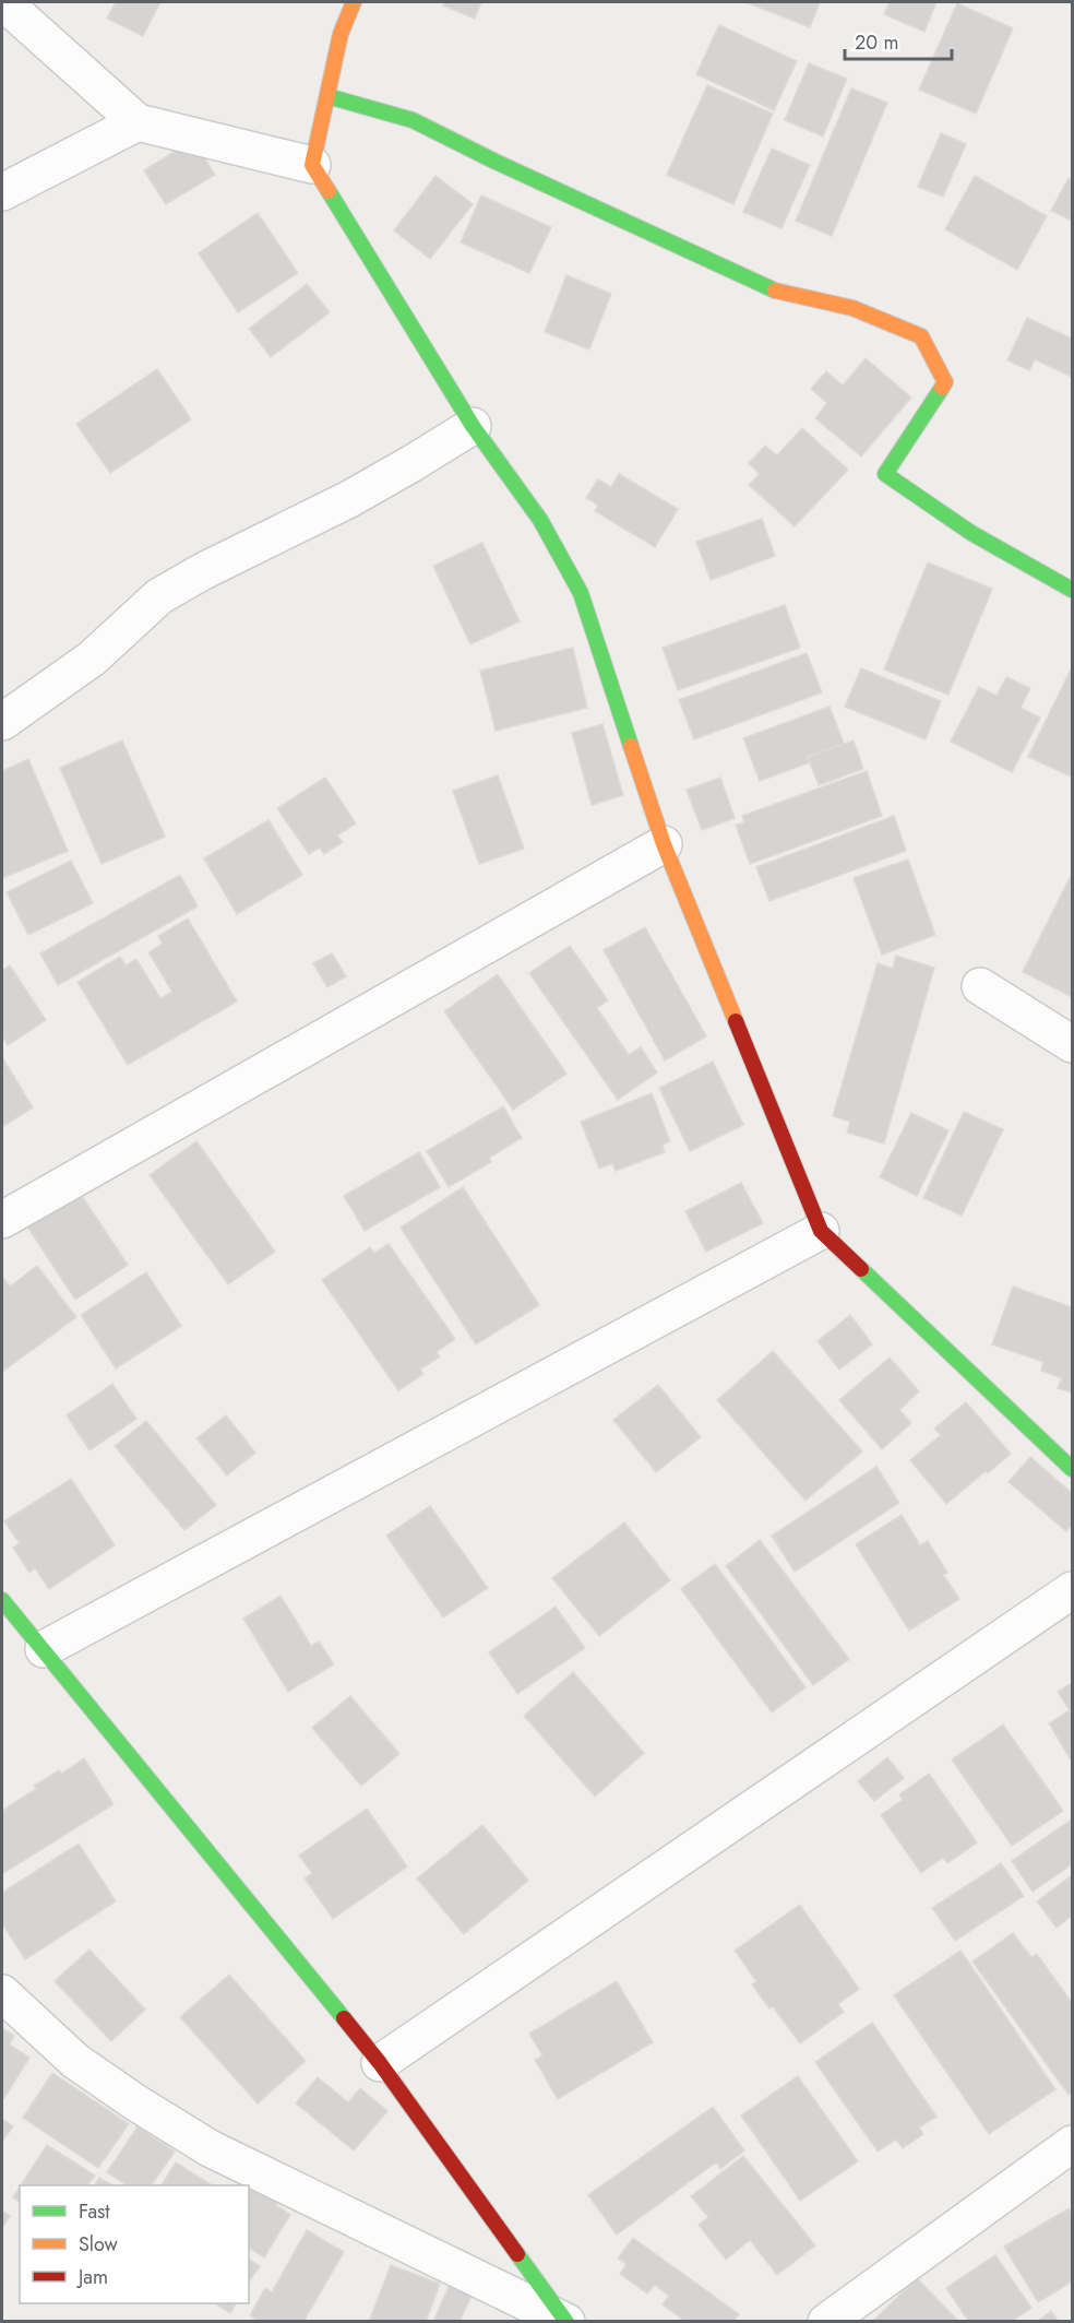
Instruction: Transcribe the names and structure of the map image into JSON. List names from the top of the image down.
{
  "legend": ["Fast", "Slow", "Jam"],
  "scale_bar": "20 m"
}
